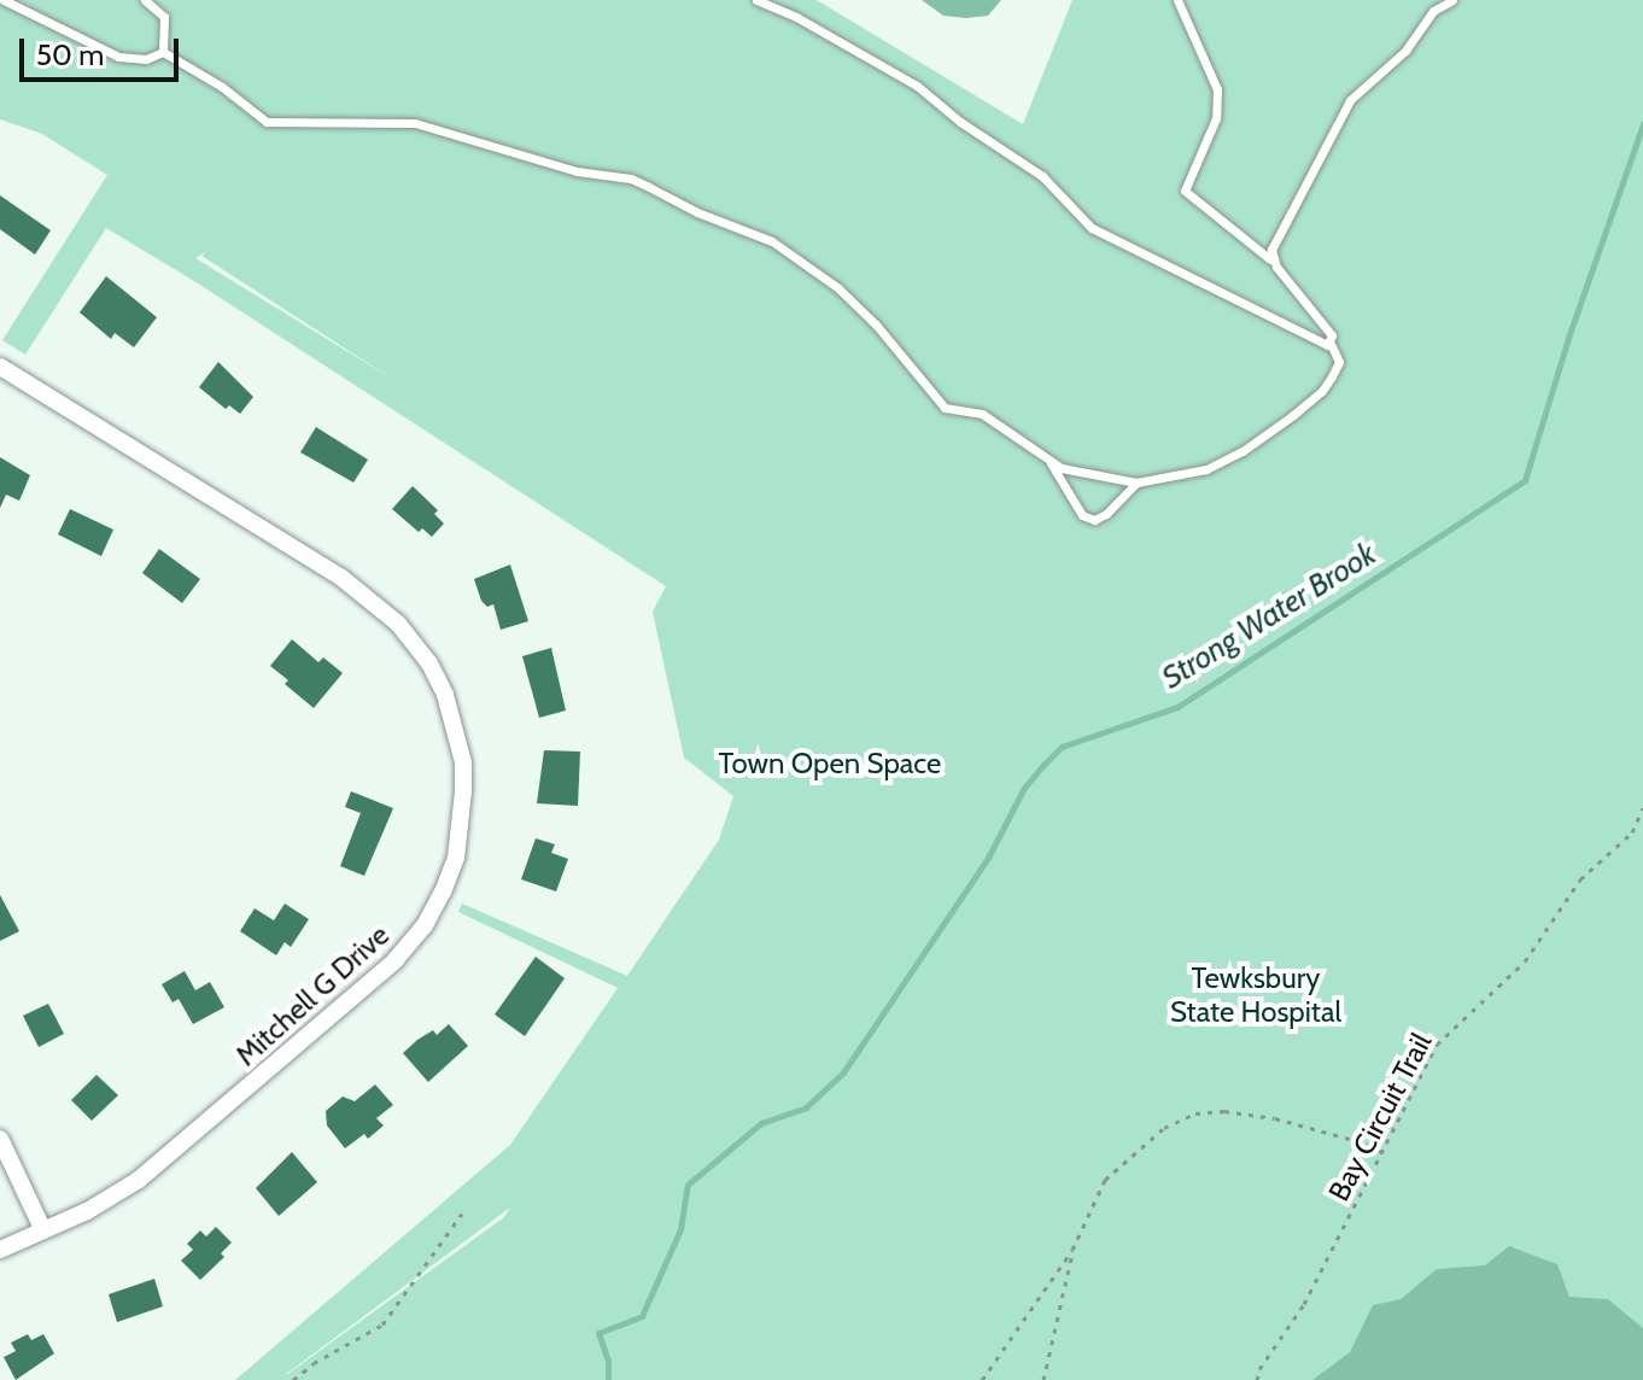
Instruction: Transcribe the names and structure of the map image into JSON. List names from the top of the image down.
{
  "streets": {
    "street": ["Mitchell G Drive"],
    "path": ["Bay Circuit Trail"]
  },
  "water": ["Strong Water Brook"],
  "parks": ["Town Open Space", "Tewksbury State Hospital"],
  "scale_bar": "50 m"
}
